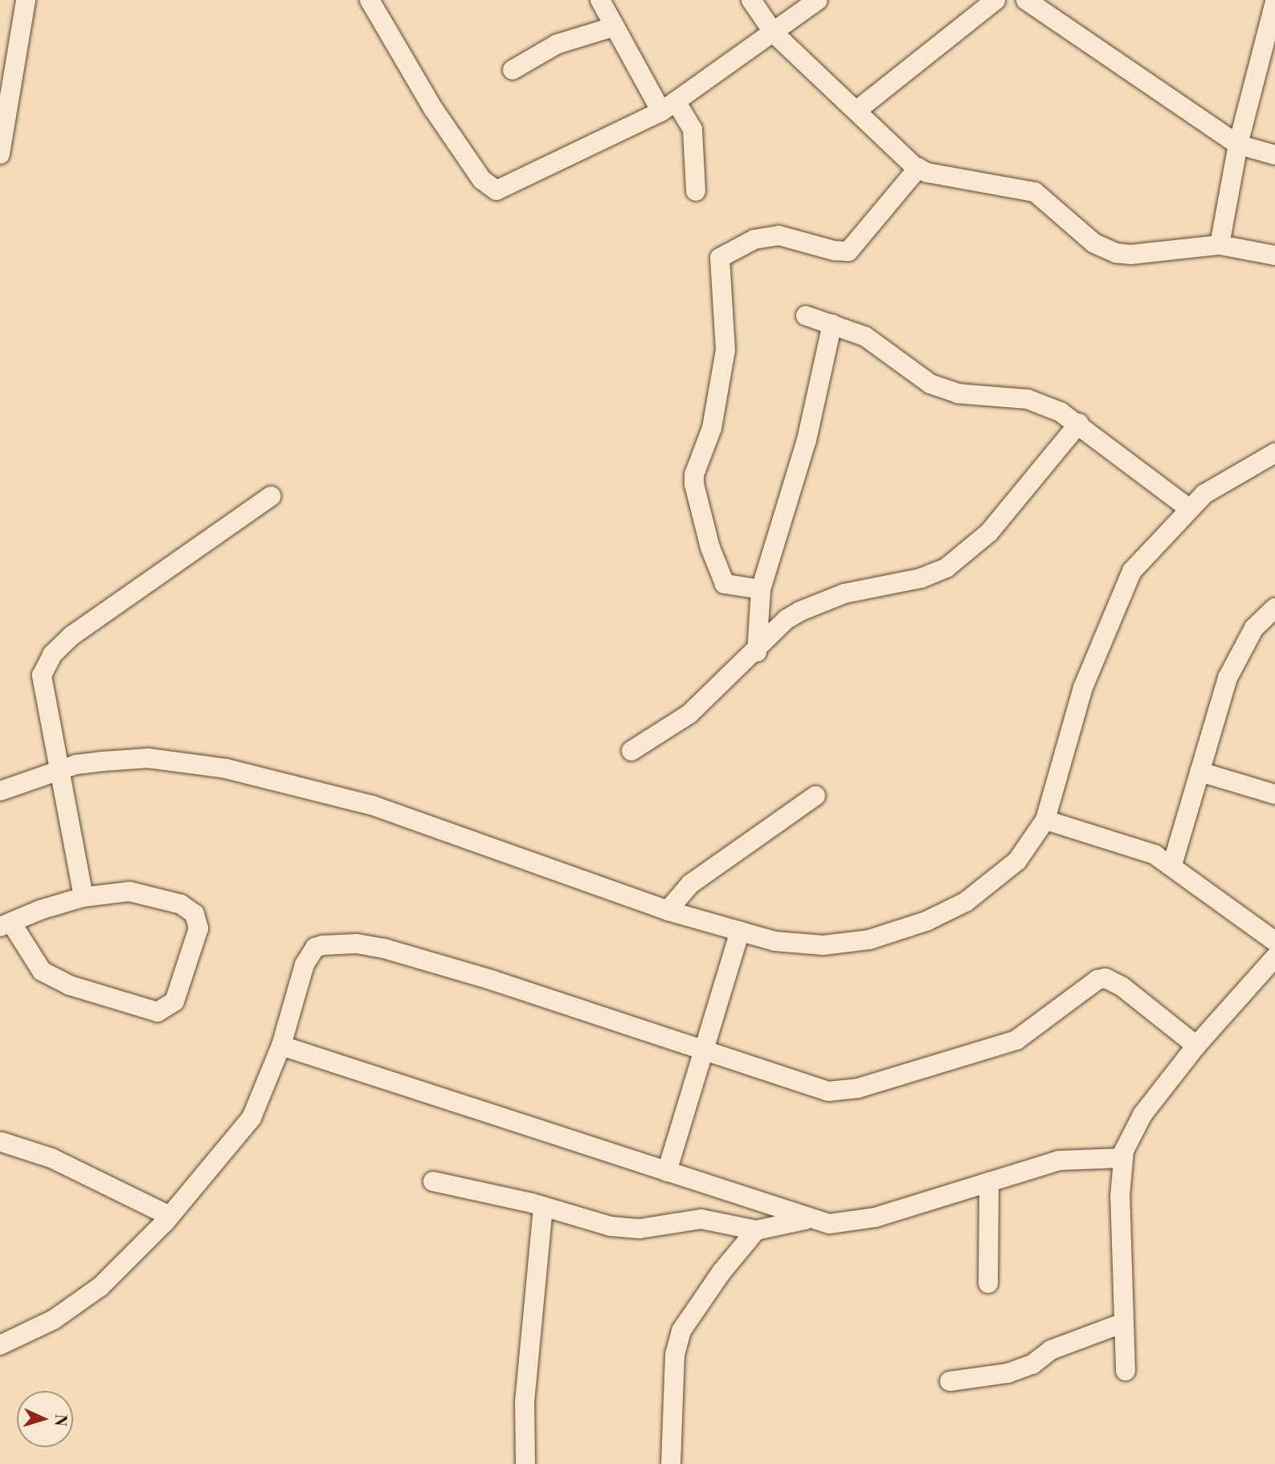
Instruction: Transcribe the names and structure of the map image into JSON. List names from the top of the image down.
{
  "north": "right"
}
